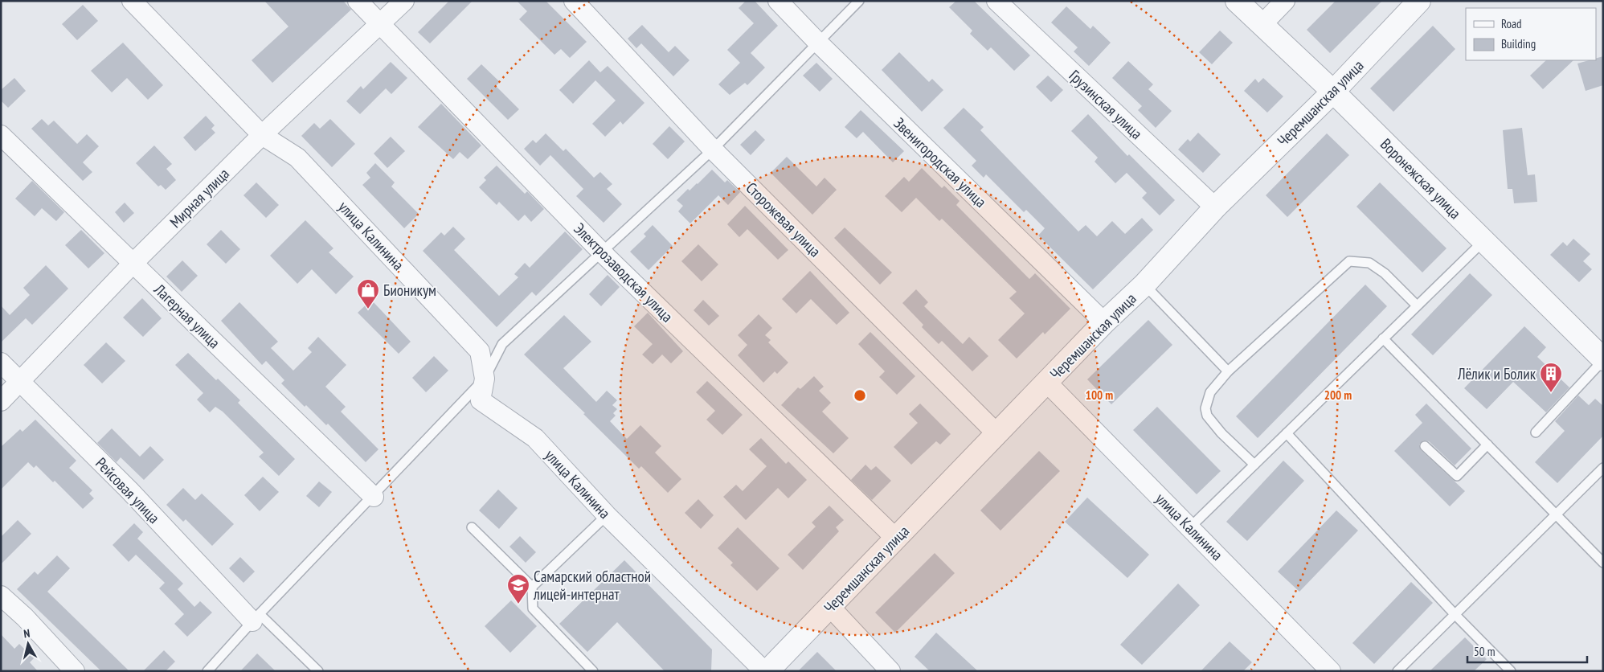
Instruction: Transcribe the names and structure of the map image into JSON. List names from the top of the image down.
{
  "streets": {
    "street": [
      "Черемшанская улица",
      "Грузинская улица",
      "Звенигородская улица",
      "Воронежская улица",
      "Мирная улица",
      "Сторожевая улица",
      "улица Калинина",
      "Электрозаводская улица",
      "Лагерная улица",
      "Рейсовая улица"
    ]
  },
  "crossings": [
    ["Черемшанская улица", "Грузинская улица"],
    ["Черемшанская улица", "Звенигородская улица"],
    ["Черемшанская улица", "Воронежская улица"],
    ["Черемшанская улица", "Сторожевая улица"],
    ["Черемшанская улица", "улица Калинина"],
    ["Черемшанская улица", "Электрозаводская улица"],
    ["Мирная улица", "улица Калинина"],
    ["Мирная улица", "Электрозаводская улица"],
    ["Мирная улица", "Лагерная улица"],
    ["Мирная улица", "Рейсовая улица"]
  ],
  "places": {
    "shop": ["Бионикум"],
    "building": ["Лёлик и Болик"],
    "school or university": ["Самарский областной лицей-интернат"]
  },
  "legend": ["Road", "Building"],
  "scale_bar": "50 m",
  "north": "top",
  "rings": ["100 m", "200 m"]
}
